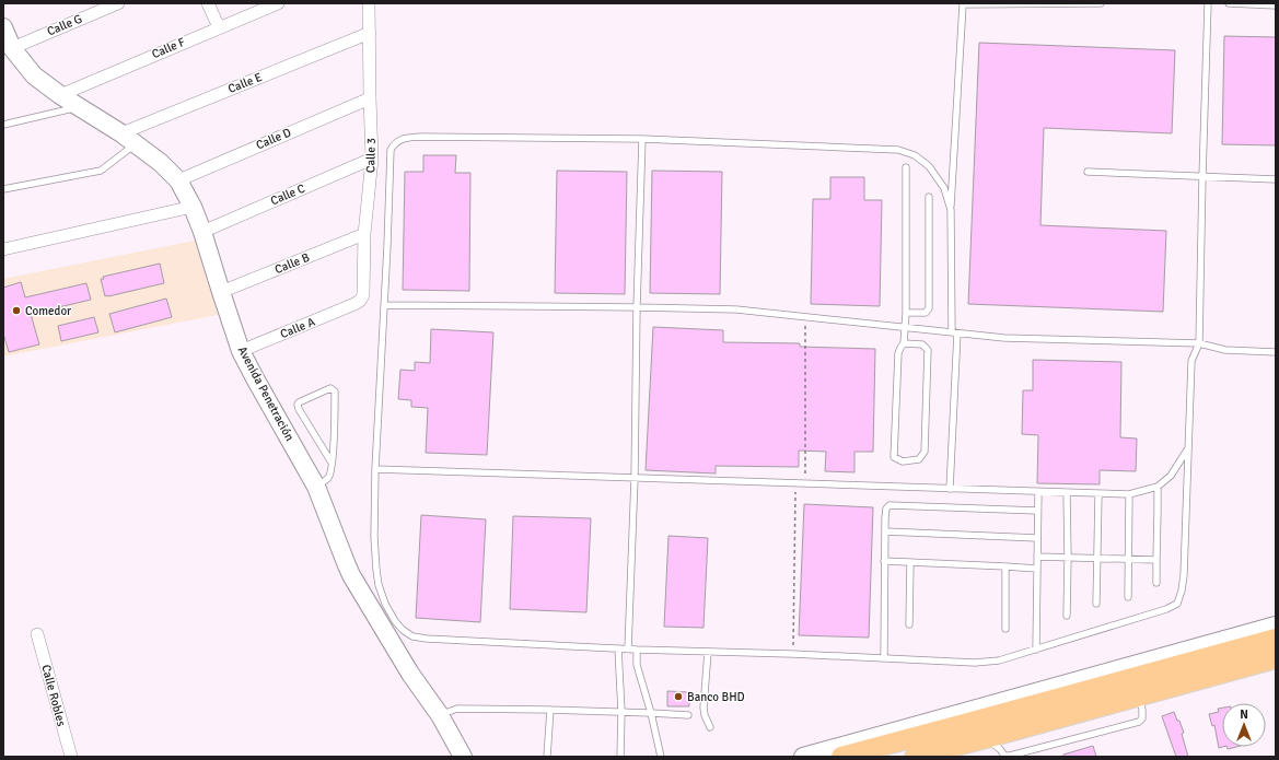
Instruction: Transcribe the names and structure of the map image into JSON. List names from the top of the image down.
{
  "streets": {
    "street": [
      "Calle G",
      "Calle F",
      "Calle E",
      "Calle D",
      "Calle 3",
      "Calle C",
      "Calle B",
      "Calle A",
      "Avenida Penetración",
      "Calle Robles"
    ]
  },
  "crossings": [
    ["Calle G", "Avenida Penetración"],
    ["Calle F", "Avenida Penetración"],
    ["Calle E", "Calle 3"],
    ["Calle E", "Avenida Penetración"],
    ["Calle D", "Calle 3"],
    ["Calle D", "Avenida Penetración"],
    ["Calle 3", "Calle C"],
    ["Calle 3", "Calle B"],
    ["Calle 3", "Calle A"],
    ["Calle C", "Avenida Penetración"],
    ["Calle B", "Avenida Penetración"],
    ["Calle A", "Avenida Penetración"]
  ],
  "places": ["Comedor", "Banco BHD"],
  "north": "top"
}
